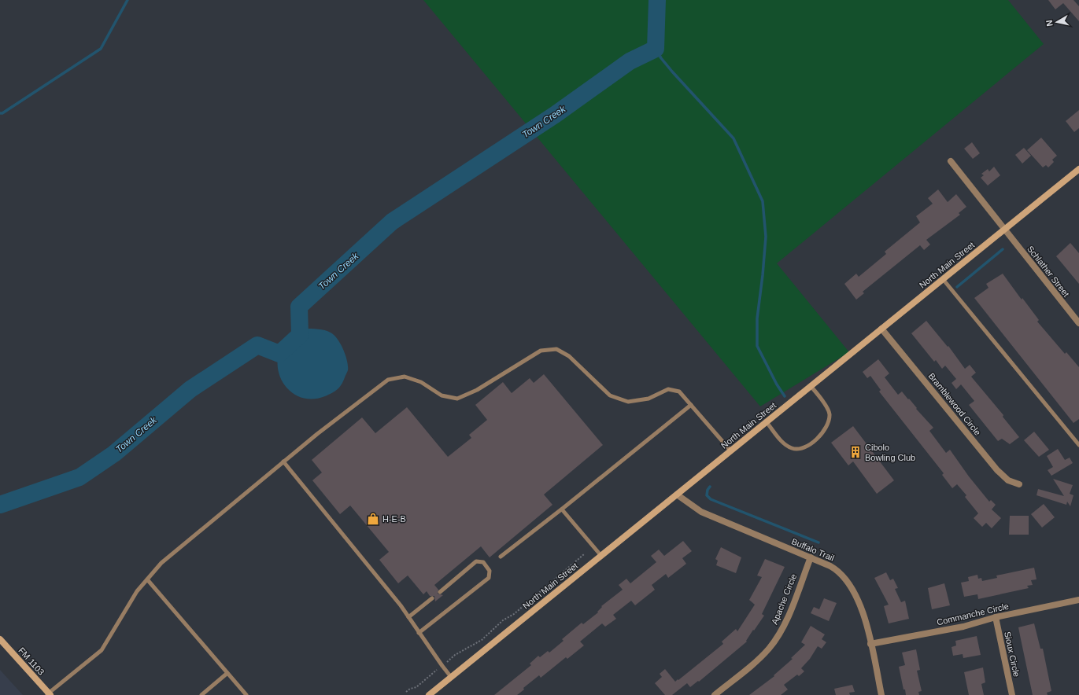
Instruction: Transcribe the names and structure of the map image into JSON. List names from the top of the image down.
{
  "streets": {
    "street": [
      "North Main Street",
      "Schlather Street",
      "Bramblewood Circle",
      "Buffalo Trail",
      "Apache Circle",
      "Commanche Circle",
      "Sioux Circle",
      "FM 1103"
    ]
  },
  "crossings": [
    ["North Main Street", "Schlather Street"],
    ["North Main Street", "Bramblewood Circle"],
    ["North Main Street", "Buffalo Trail"],
    ["Buffalo Trail", "Apache Circle"],
    ["Buffalo Trail", "Commanche Circle"],
    ["Commanche Circle", "Sioux Circle"]
  ],
  "water": ["Town Creek"],
  "places": {
    "building": ["Cibolo Bowling Club"],
    "shop": ["H-E-B"]
  },
  "north": "left"
}
